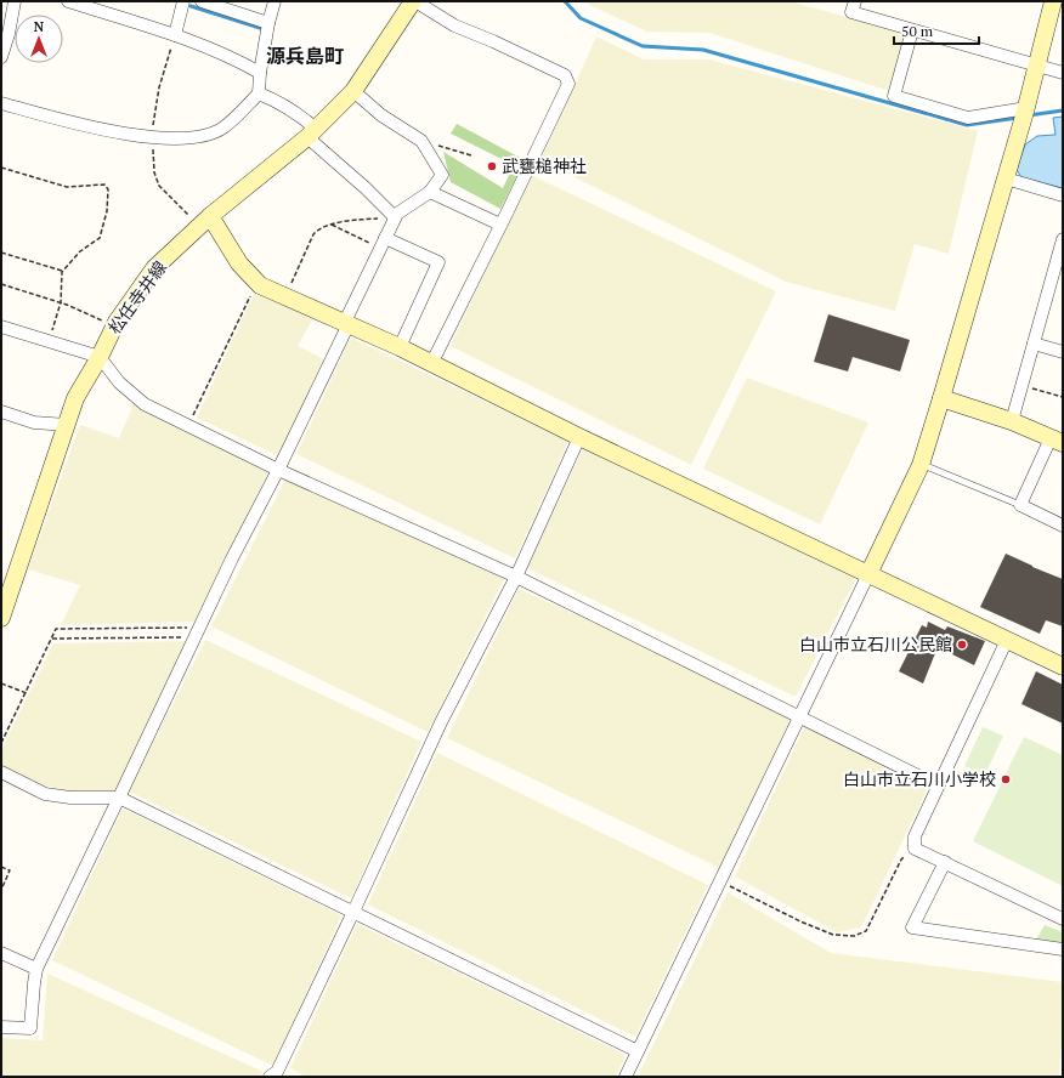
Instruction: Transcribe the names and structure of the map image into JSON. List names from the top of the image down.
{
  "streets": {
    "street": ["松任寺井線"]
  },
  "districts": ["源兵島町"],
  "places": ["武甕槌神社", "白山市立石川公民館", "白山市立石川小学校"],
  "scale_bar": "50 m",
  "north": "top"
}
